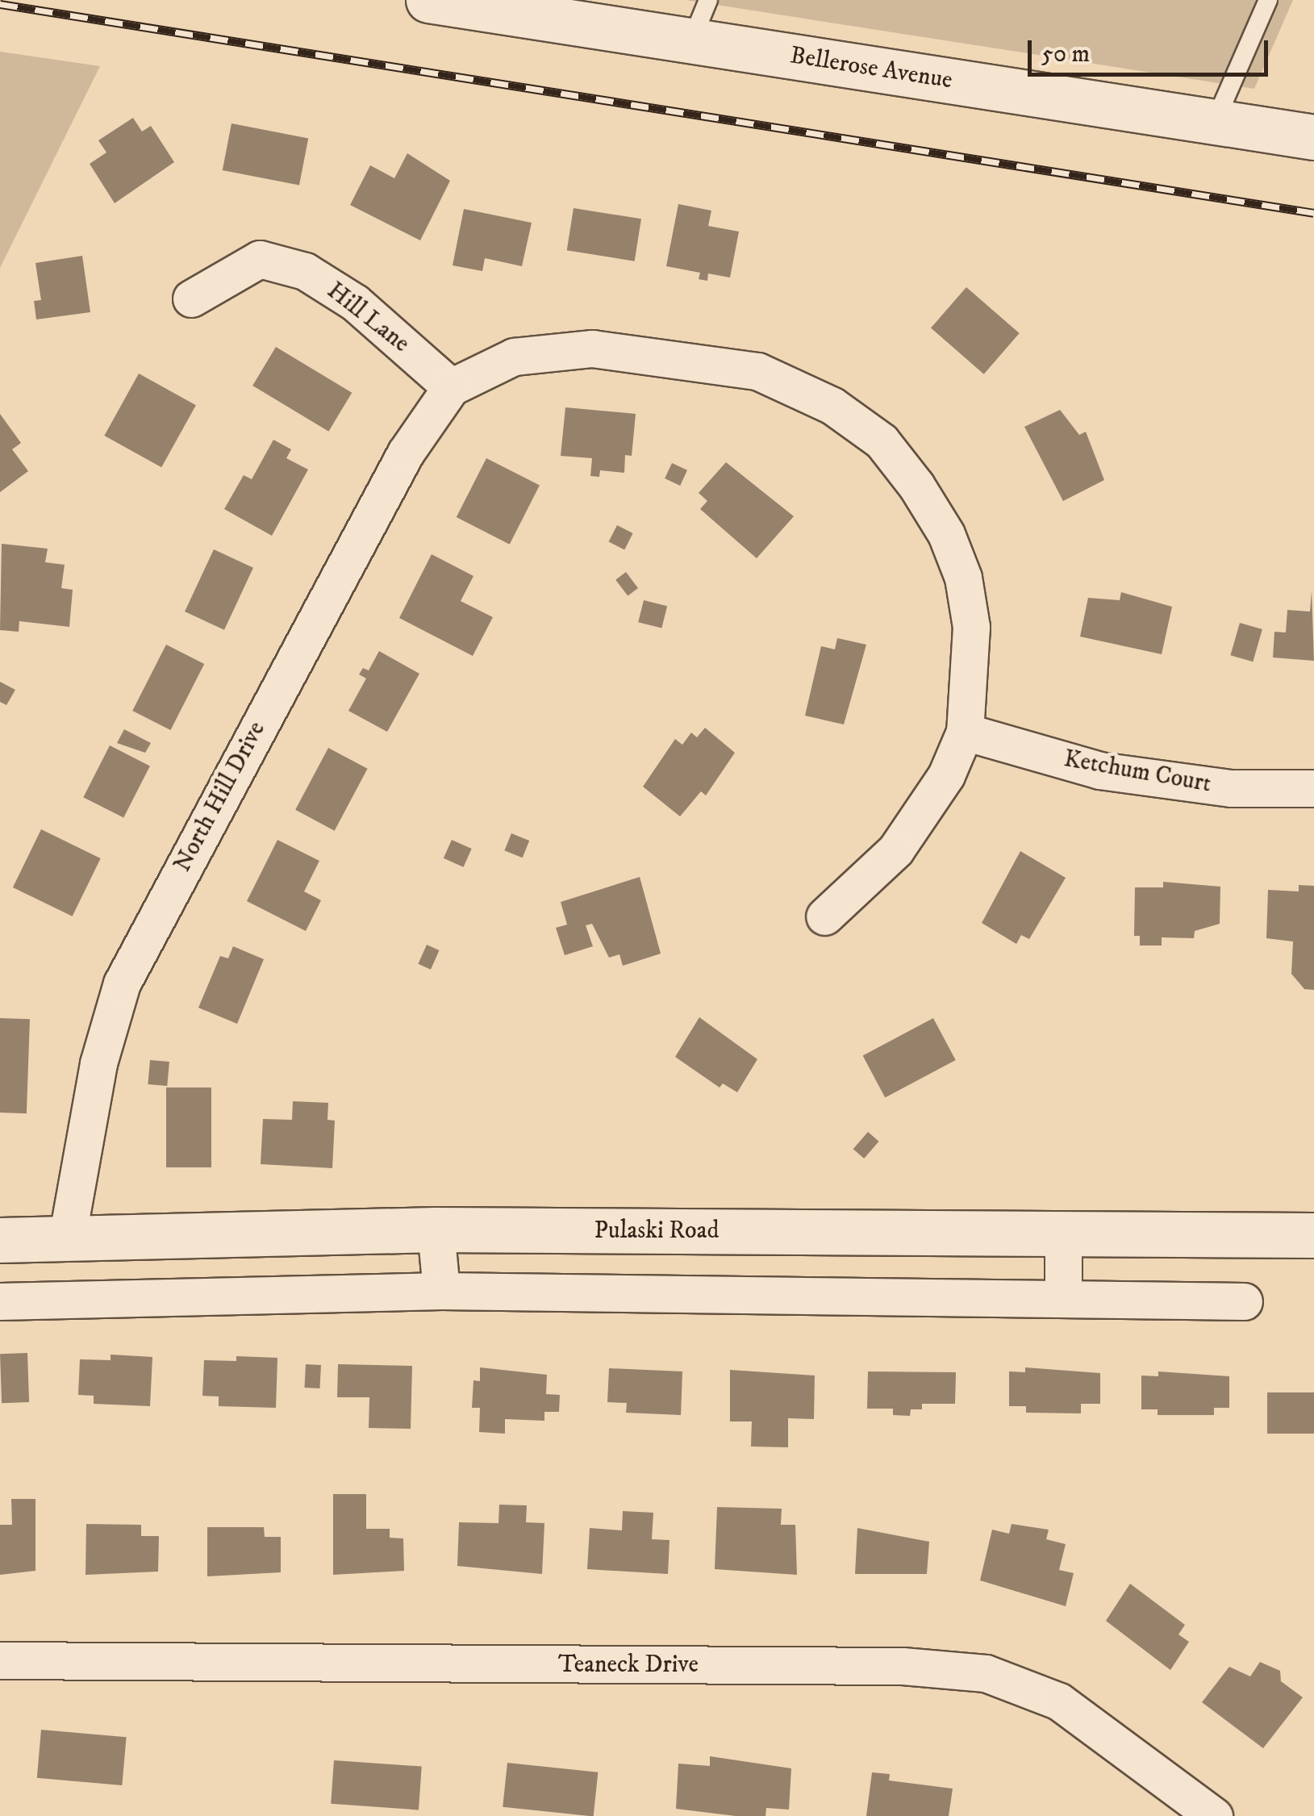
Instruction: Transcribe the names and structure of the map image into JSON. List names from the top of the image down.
{
  "streets": {
    "main road": ["Bellerose Avenue", "Pulaski Road"],
    "street": [
      "Hill Lane",
      "Ketchum Court",
      "North Hill Drive",
      "Teaneck Drive"
    ]
  },
  "crossings": [
    ["Hill Lane", "North Hill Drive"],
    ["North Hill Drive", "Pulaski Road"]
  ],
  "scale_bar": "50 m"
}
